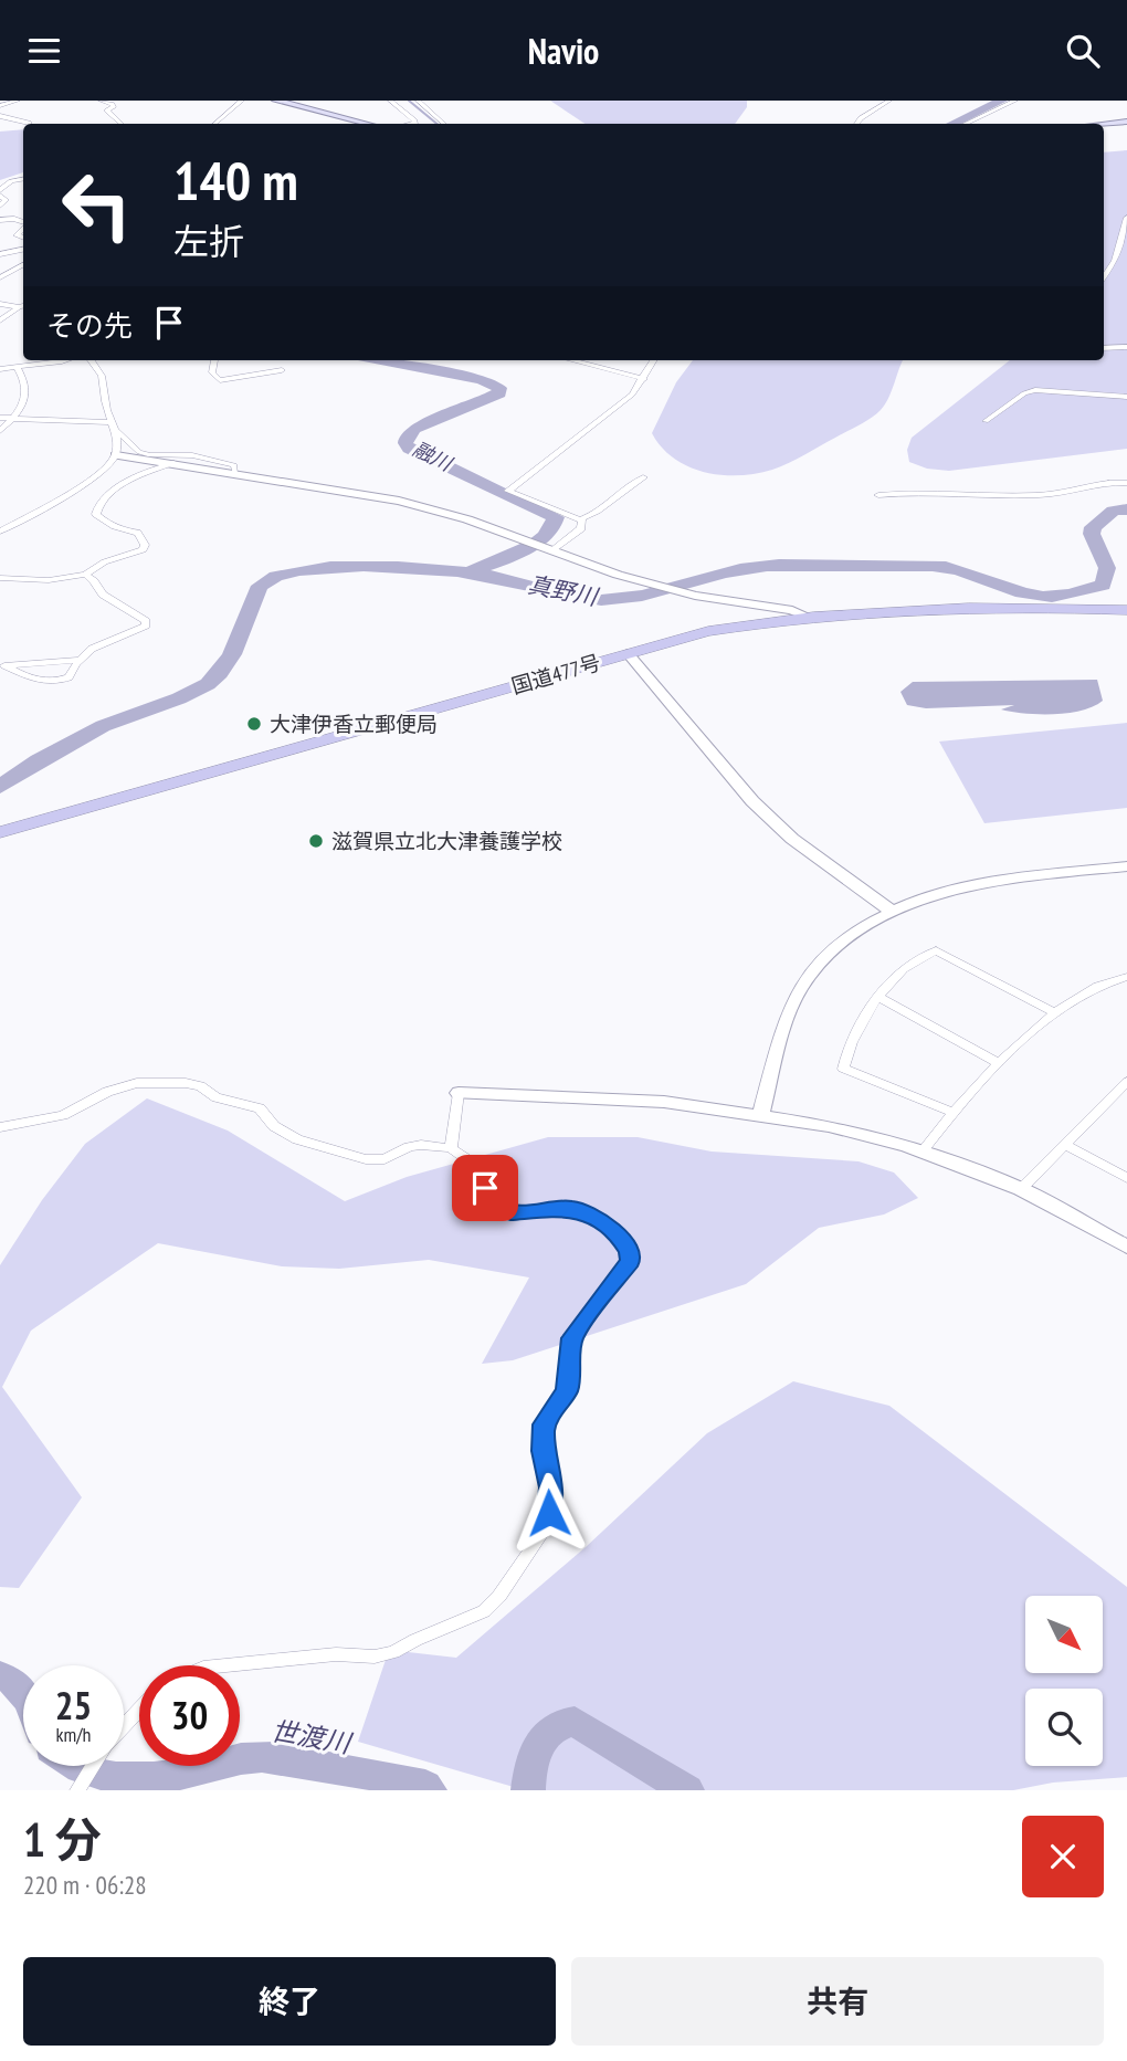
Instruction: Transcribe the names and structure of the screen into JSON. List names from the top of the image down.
{
  "streets": {
    "highway": ["国道477号"]
  },
  "water": ["融川", "真野川", "世渡川"],
  "places": ["大津伊香立郵便局", "滋賀県立北大津養護学校"],
  "north": "bottom right",
  "page": {
    "header": "Navio",
    "turn": ["140 m", "左折"],
    "then": "その先",
    "speed": "25 km/h",
    "limit": "30",
    "heading": ["1 分", "220 m · 06:28"],
    "buttons": ["終了", "共有"]
  }
}
